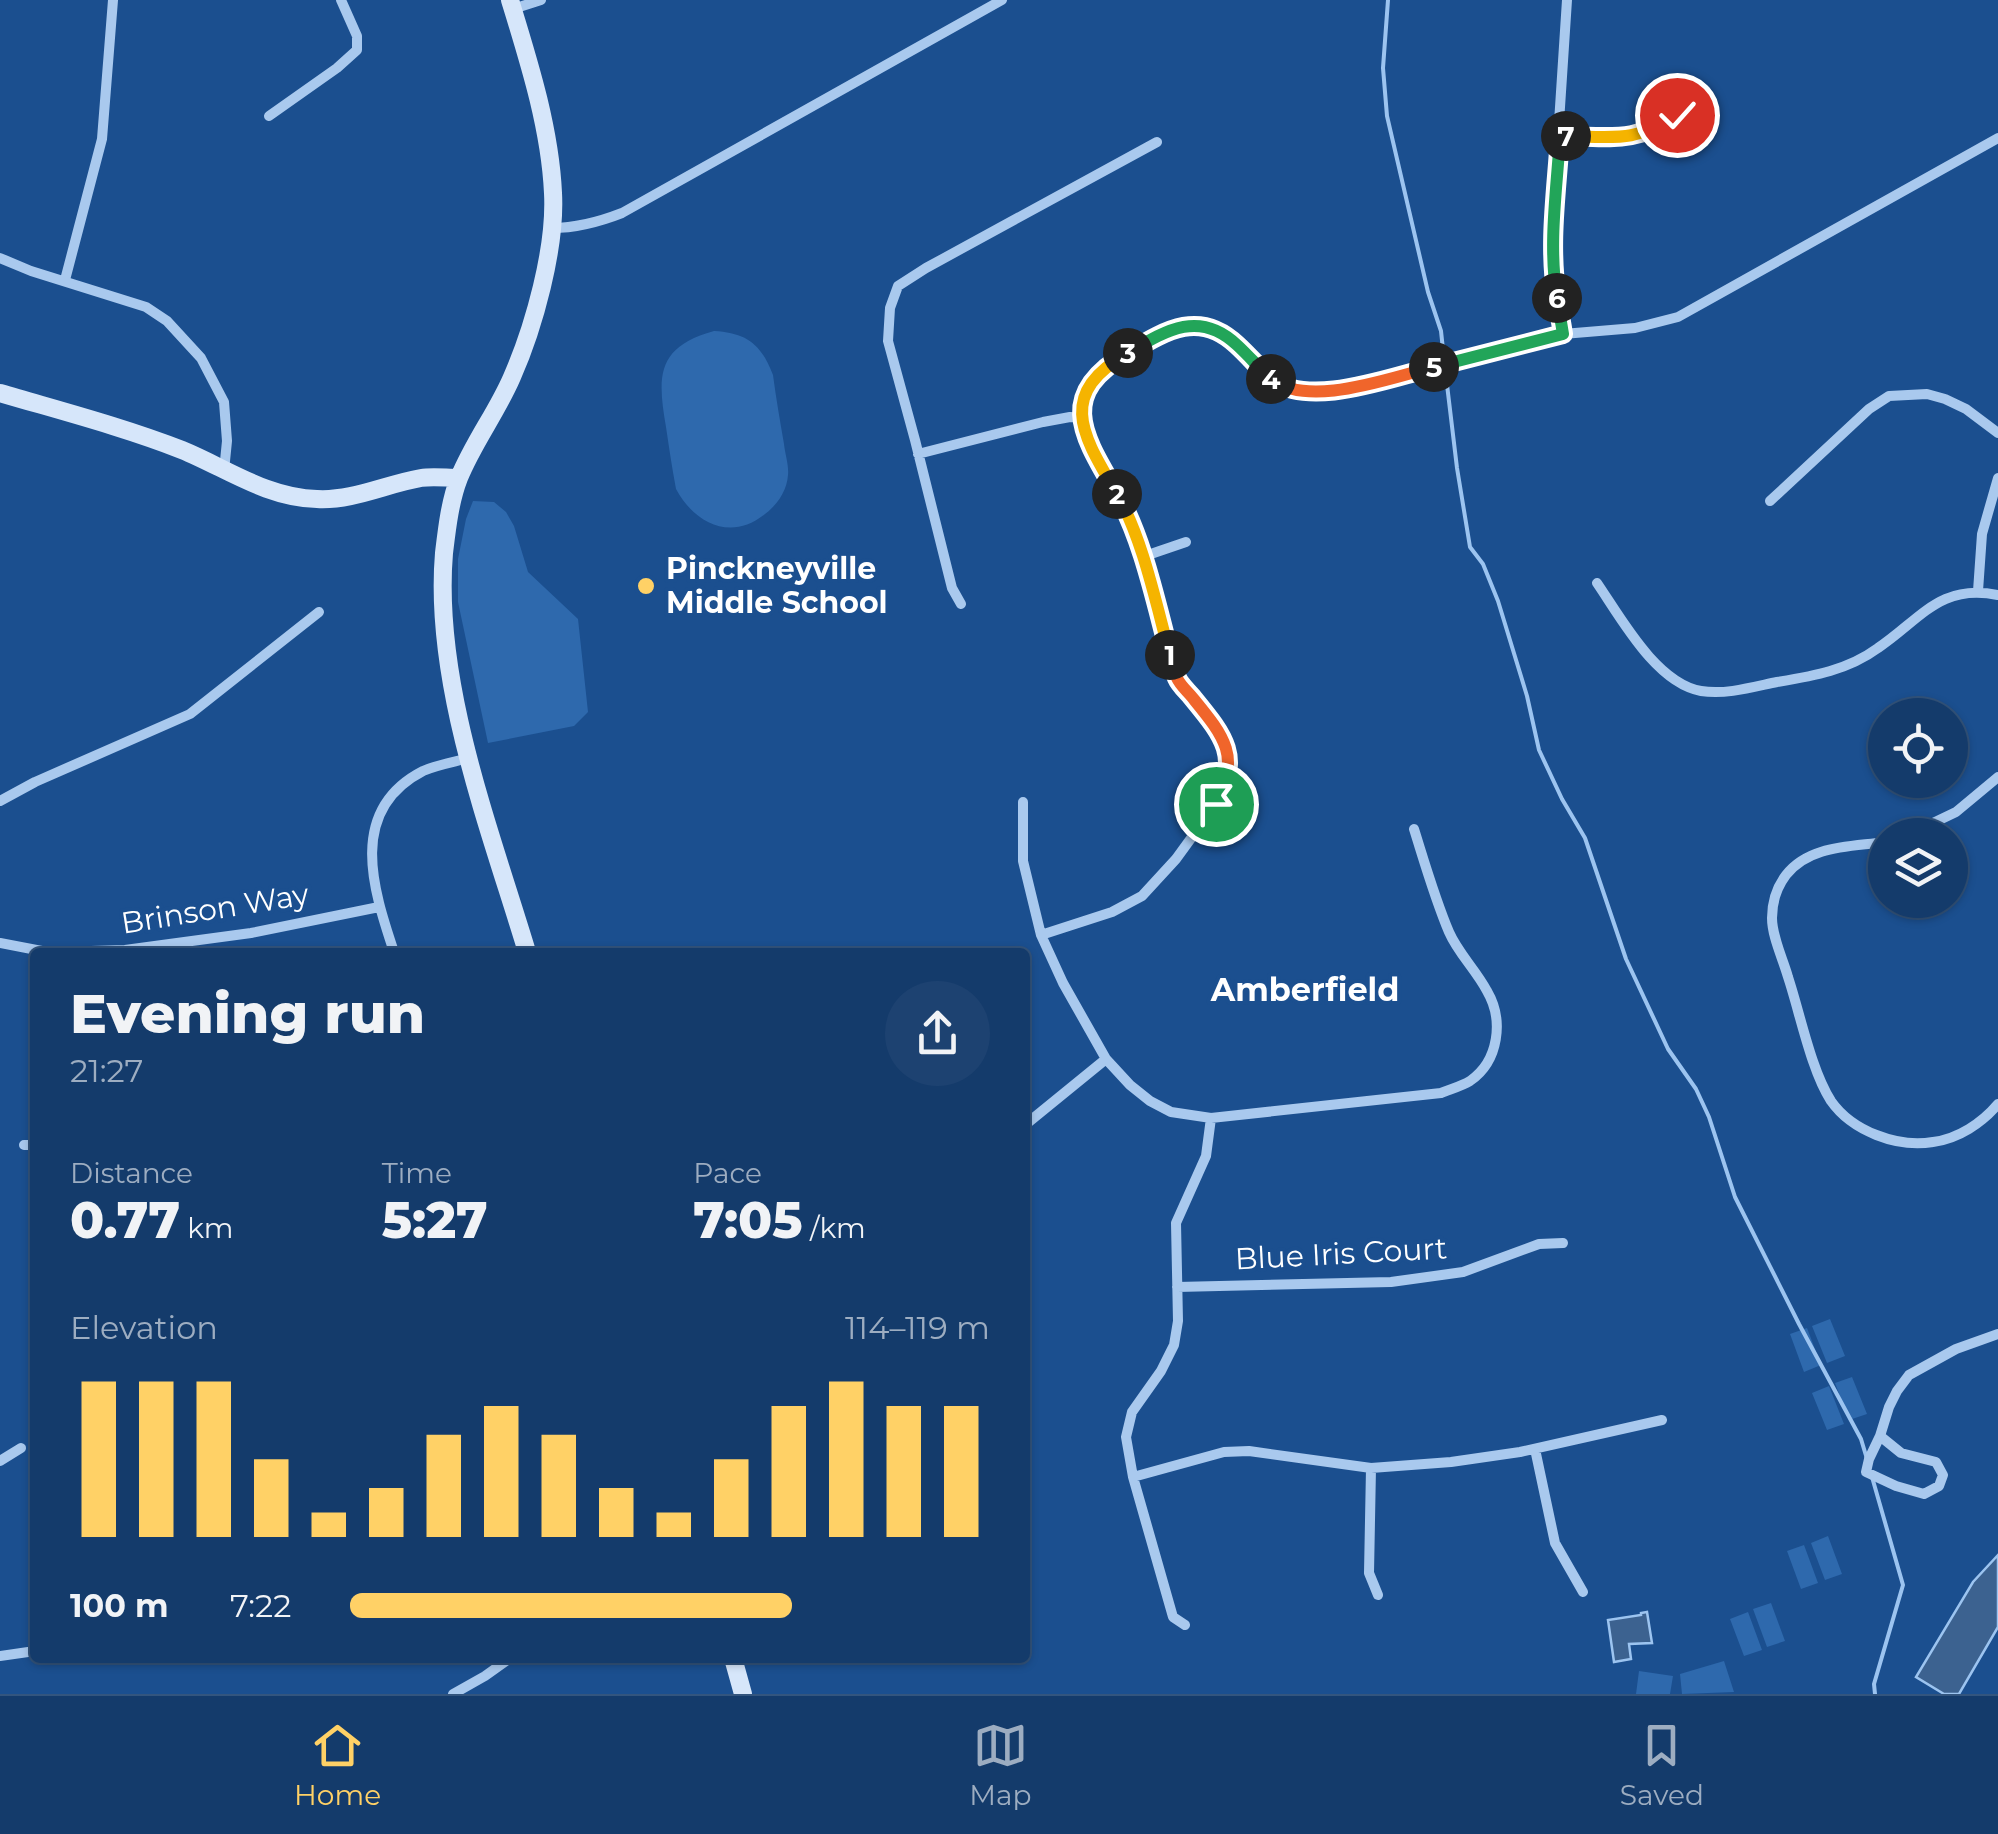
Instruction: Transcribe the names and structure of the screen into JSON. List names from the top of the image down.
{
  "streets": {
    "street": ["Brinson Way", "Blue Iris Court"]
  },
  "districts": ["Amberfield"],
  "places": ["Pinckneyville Middle School"],
  "page": {
    "pins": [
      "7",
      "6",
      "3",
      "5",
      "4",
      "2",
      "1"
    ],
    "heading": ["Evening run", "21:27"],
    "stats": [
      ["Distance", "0.77 km"],
      ["Time", "5:27"],
      ["Pace", "7:05 /km"]
    ],
    "chart": ["Elevation", "114–119 m"],
    "list": [
      {
        "name": "100 m",
        "note": "7:22"
      }
    ],
    "tabs": ["Home", "Map", "Saved"]
  }
}
